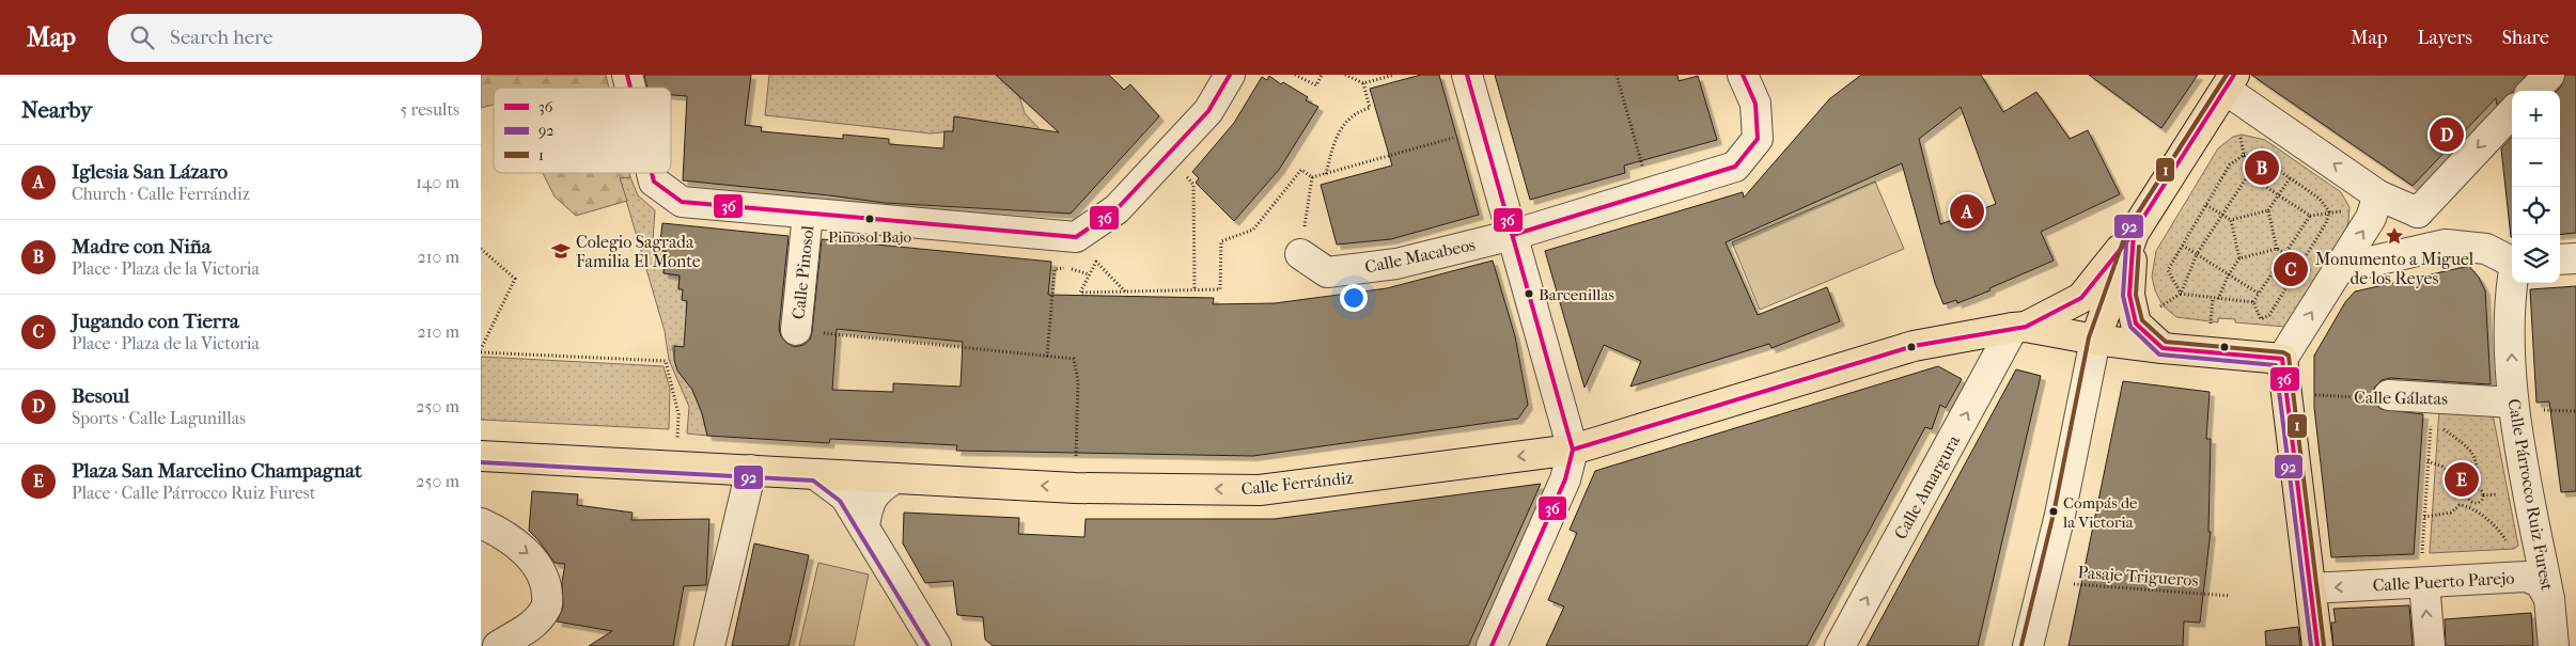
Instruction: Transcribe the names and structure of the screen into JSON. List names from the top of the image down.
{
  "streets": {
    "main road": ["Calle Ferrándiz"],
    "street": [
      "Calle Macabeos",
      "Calle Pinosol",
      "Calle Gálatas",
      "Calle Amargura",
      "Calle Párrocco Ruiz Furest",
      "Calle Puerto Parejo"
    ],
    "path": ["Pasaje Trigueros"]
  },
  "crossings": [
    ["Calle Gálatas", "Calle Párrocco Ruiz Furest"],
    ["Calle Ferrándiz", "Calle Amargura"],
    ["Calle Párrocco Ruiz Furest", "Calle Puerto Parejo"]
  ],
  "one_way": ["Calle Ferrándiz", "Calle Párrocco Ruiz Furest", "Calle Puerto Parejo"],
  "places": {
    "other": ["Pinosol Bajo", "Barcenillas", "Compás de la Victoria"],
    "place": ["Monumento a Miguel de los Reyes"],
    "school or university": ["Colegio Sagrada Familia El Monte"]
  },
  "lines": ["transit line 36", "transit line 92", "transit line 1"],
  "legend": ["36", "92", "1"],
  "page": {
    "header": "Map",
    "search": "Search here",
    "nav": ["Map", "Layers", "Share"],
    "heading": ["Nearby", "5 results"],
    "map_buttons": ["+", "−"],
    "pins": [
      "D",
      "B",
      "A",
      "C",
      "E"
    ],
    "list": [
      {
        "mark": "A",
        "name": "Iglesia San Lázaro",
        "note": "Church · Calle Ferrándiz",
        "value": "140 m"
      },
      {
        "mark": "B",
        "name": "Madre con Niña",
        "note": "Place · Plaza de la Victoria",
        "value": "210 m"
      },
      {
        "mark": "C",
        "name": "Jugando con Tierra",
        "note": "Place · Plaza de la Victoria",
        "value": "210 m"
      },
      {
        "mark": "D",
        "name": "Besoul",
        "note": "Sports · Calle Lagunillas",
        "value": "250 m"
      },
      {
        "mark": "E",
        "name": "Plaza San Marcelino Champagnat",
        "note": "Place · Calle Párrocco Ruiz Furest",
        "value": "250 m"
      }
    ]
  }
}
